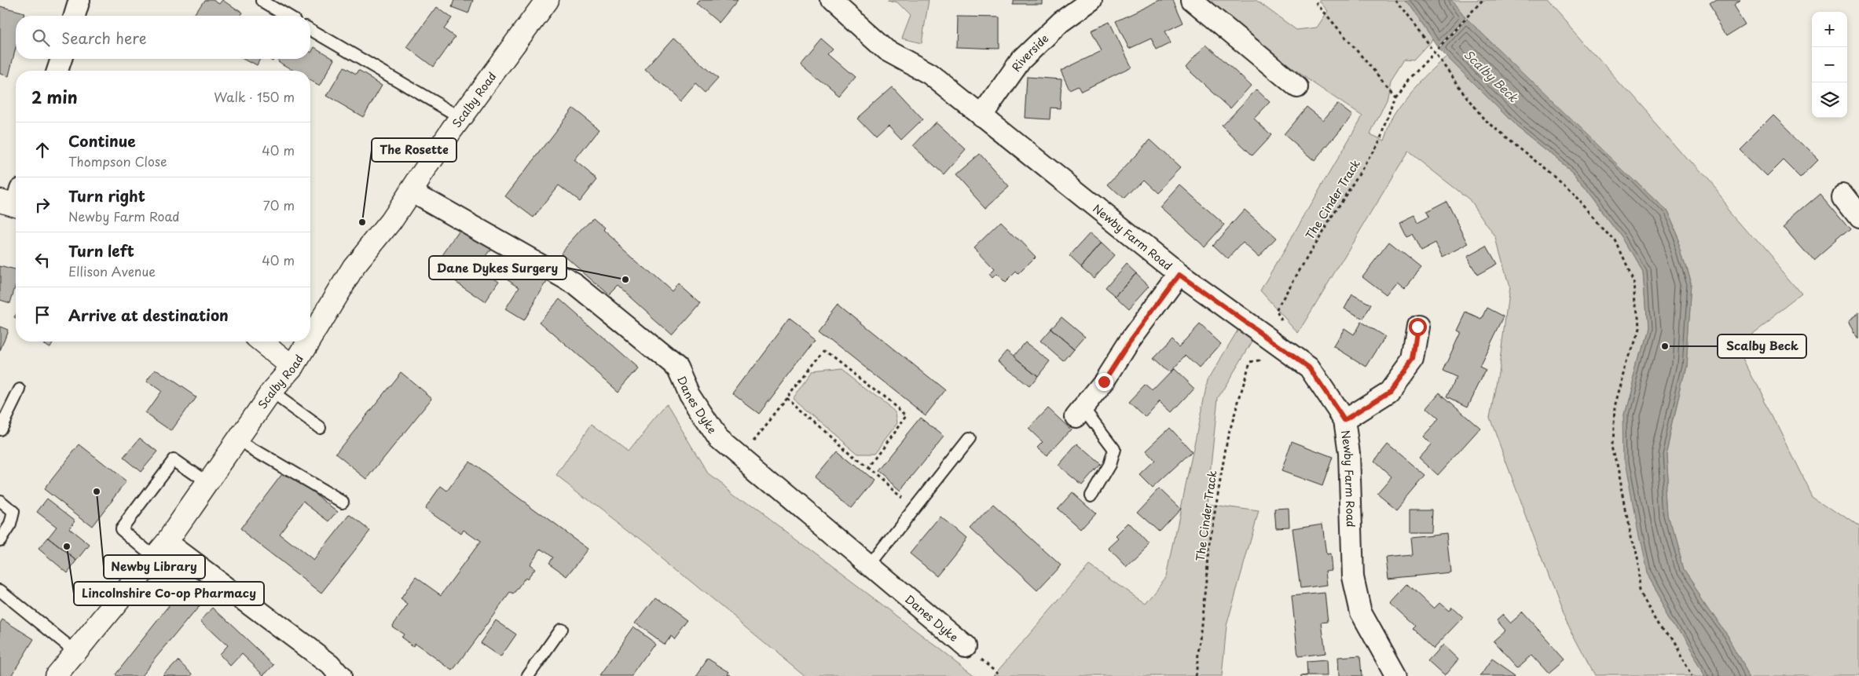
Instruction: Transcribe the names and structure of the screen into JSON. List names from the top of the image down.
{
  "streets": {
    "main road": ["Scalby Road"],
    "street": ["Riverside", "Newby Farm Road", "Danes Dyke"],
    "path": ["The Cinder Track"]
  },
  "crossings": [
    ["Riverside", "Newby Farm Road"],
    ["Scalby Road", "Danes Dyke"]
  ],
  "water": ["Scalby Beck"],
  "places": [
    "The Rosette",
    "Dane Dykes Surgery",
    "Scalby Beck",
    "Newby Library",
    "Lincolnshire Co-op Pharmacy"
  ],
  "page": {
    "map_buttons": ["+", "−"],
    "search": "Search here",
    "heading": ["2 min", "Walk · 150 m"],
    "list": [
      ["Continue", "Thompson Close", "40 m"],
      ["Turn right", "Newby Farm Road", "70 m"],
      ["Turn left", "Ellison Avenue", "40 m"],
      "Arrive at destination"
    ]
  }
}
